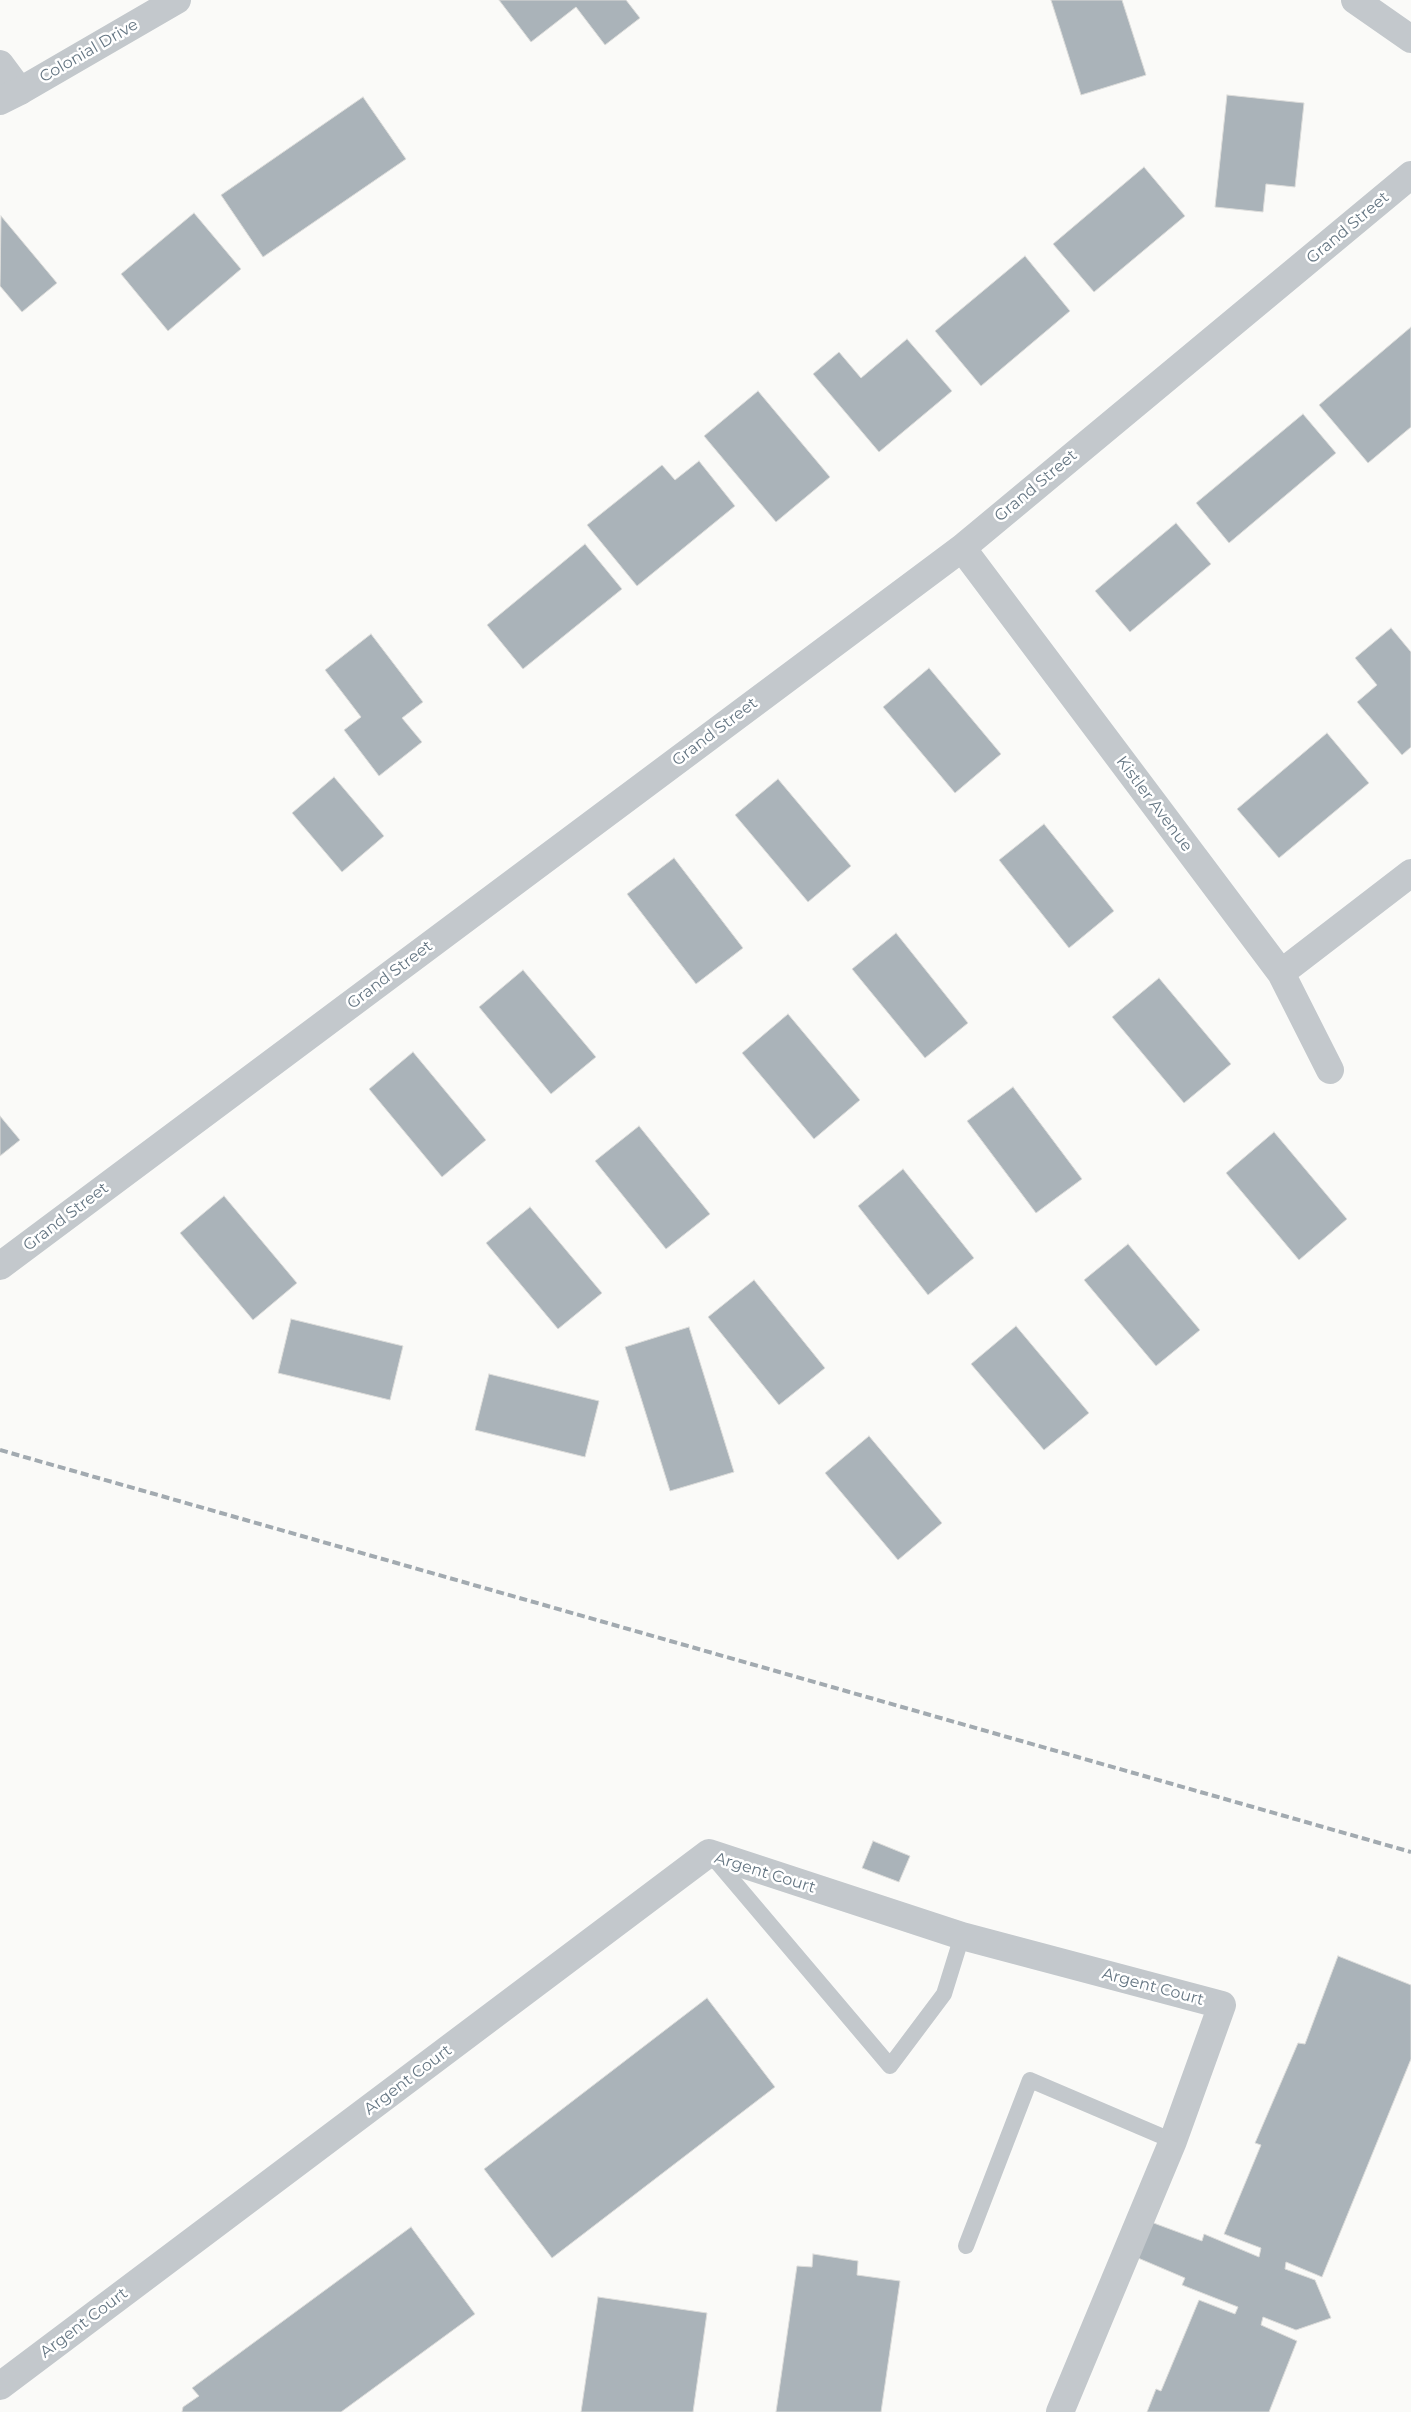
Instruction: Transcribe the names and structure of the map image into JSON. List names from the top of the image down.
{
  "streets": {
    "street": [
      "Colonial Drive",
      "Grand Street",
      "Kistler Avenue",
      "Argent Court"
    ]
  },
  "crossings": [
    ["Grand Street", "Kistler Avenue"]
  ]
}
